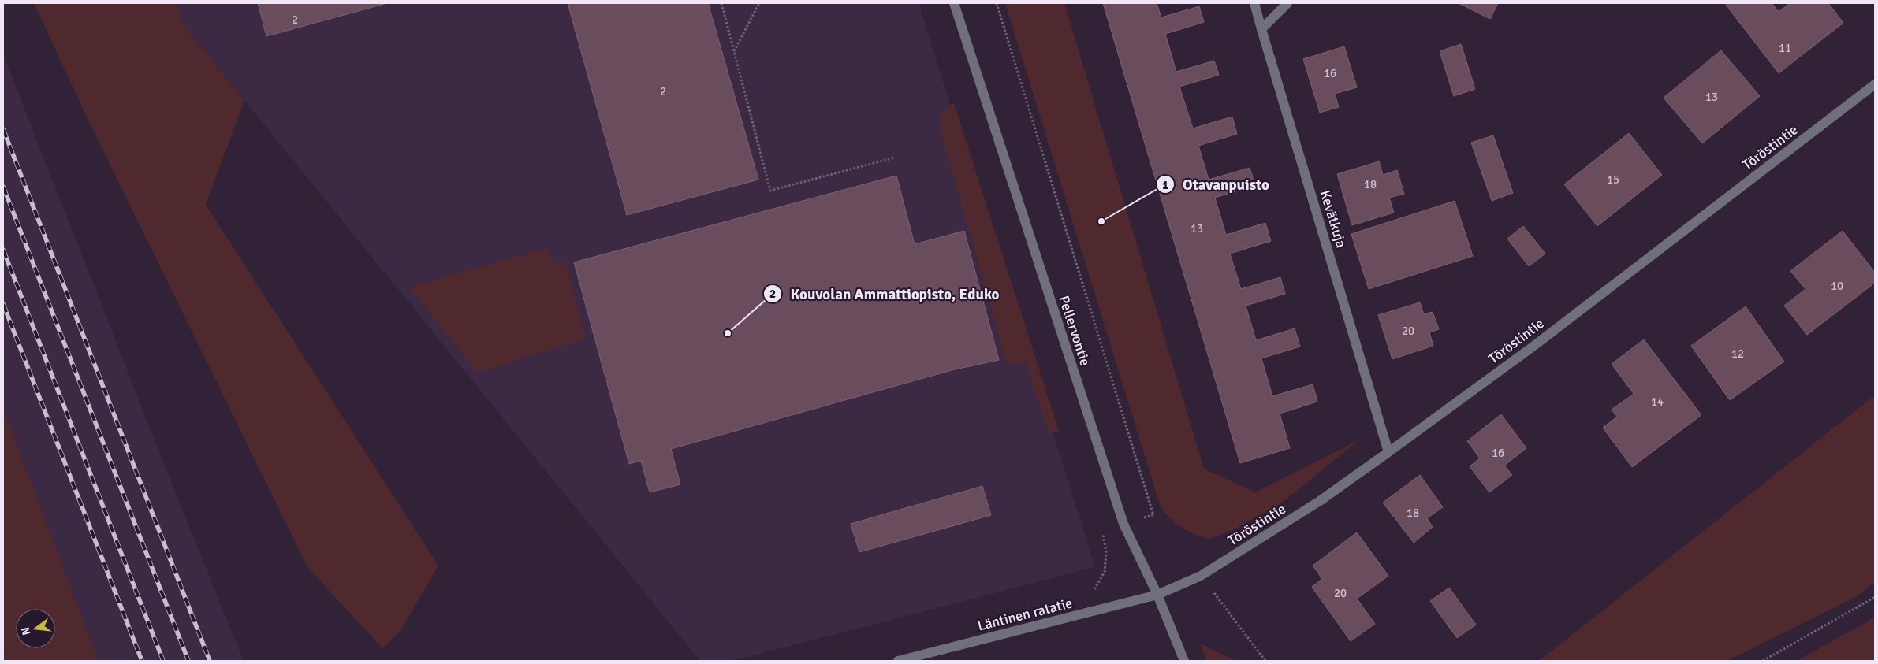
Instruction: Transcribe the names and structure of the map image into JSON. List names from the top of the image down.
{
  "streets": {
    "street": [
      "Töröstintie",
      "Kevätkuja",
      "Pellervontie",
      "Läntinen ratatie"
    ]
  },
  "crossings": [
    ["Töröstintie", "Kevätkuja"],
    ["Töröstintie", "Pellervontie"],
    ["Töröstintie", "Läntinen ratatie"],
    ["Pellervontie", "Läntinen ratatie"]
  ],
  "places": ["Otavanpuisto", "Kouvolan Ammattiopisto, Eduko"],
  "house_numbers": [
    "2",
    "11",
    "16",
    "2",
    "13",
    "15",
    "18",
    "13",
    "10",
    "20",
    "12",
    "14",
    "16",
    "18",
    "20"
  ],
  "north": "left"
}
